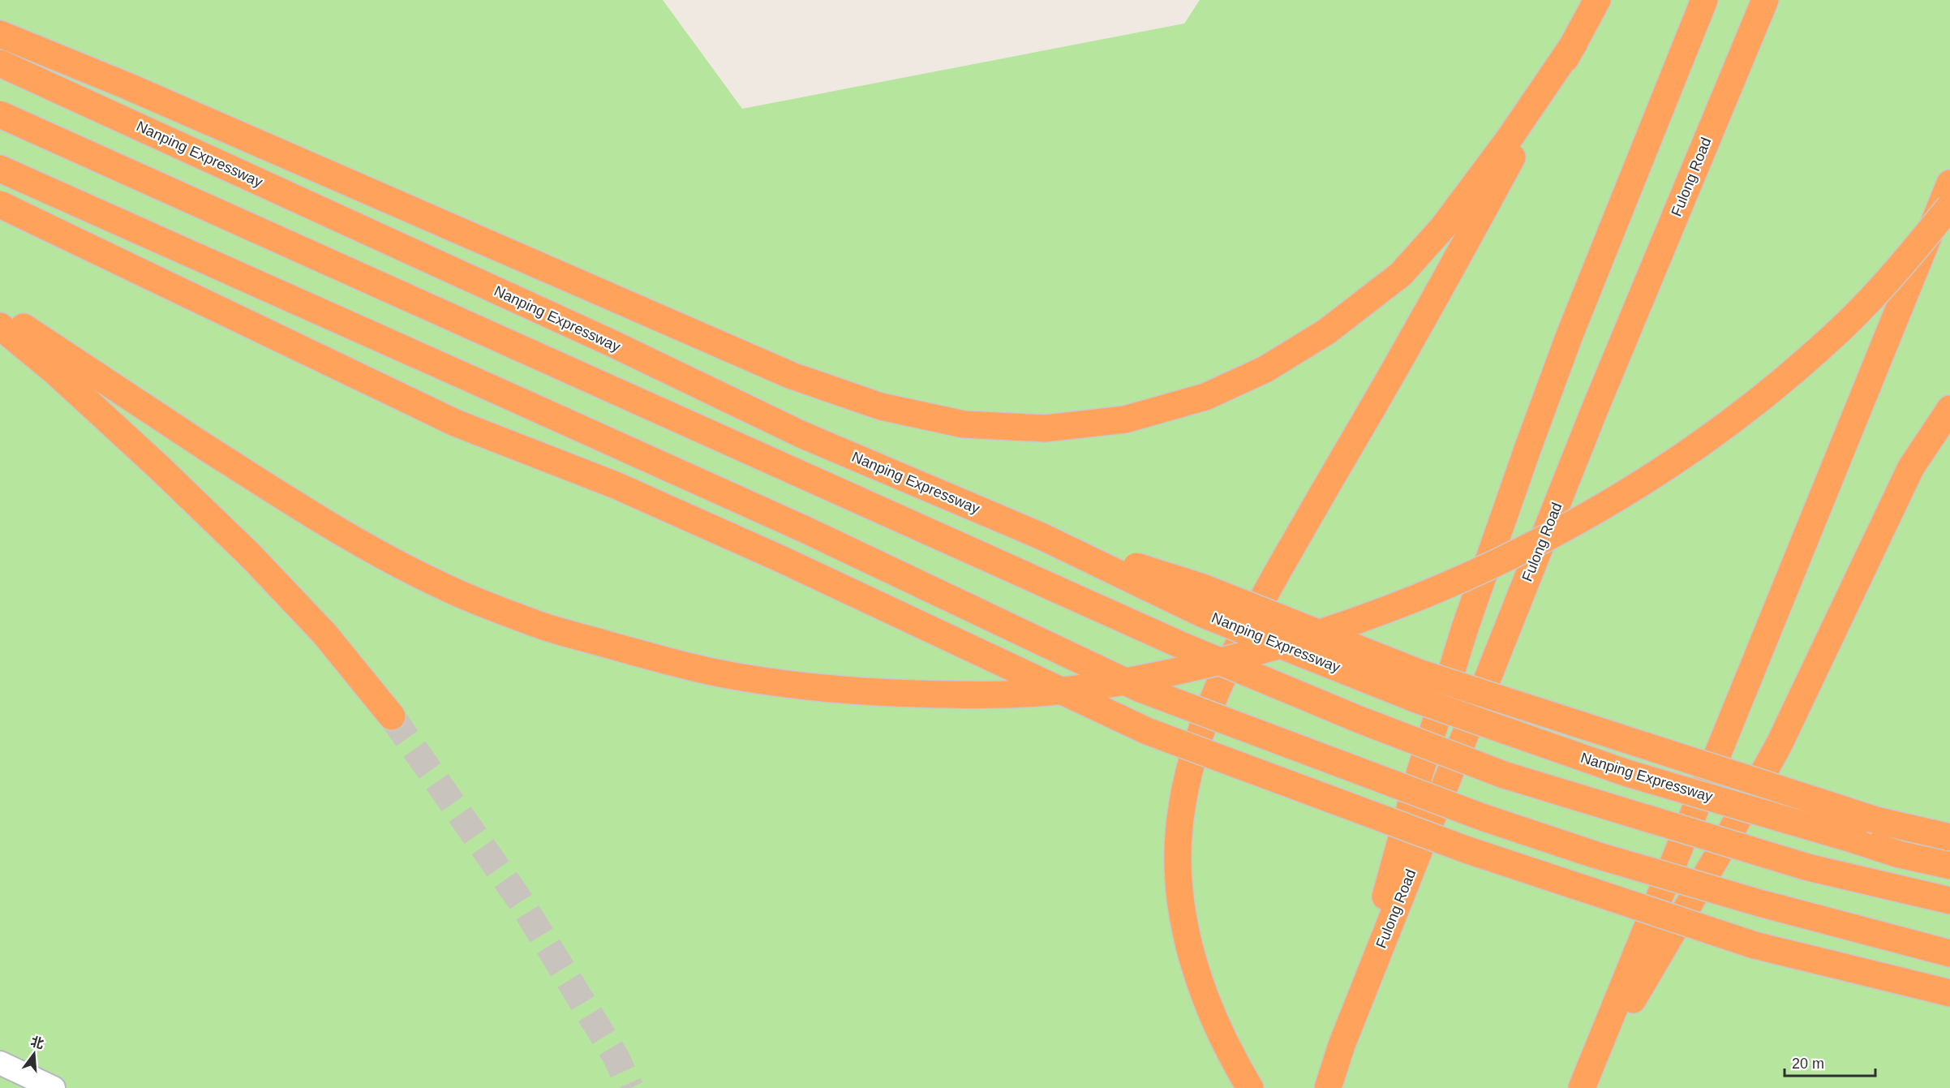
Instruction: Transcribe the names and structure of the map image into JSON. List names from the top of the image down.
{
  "streets": {
    "highway": ["Nanping Expressway", "Fulong Road"]
  },
  "scale_bar": "20 m",
  "north": "top"
}
